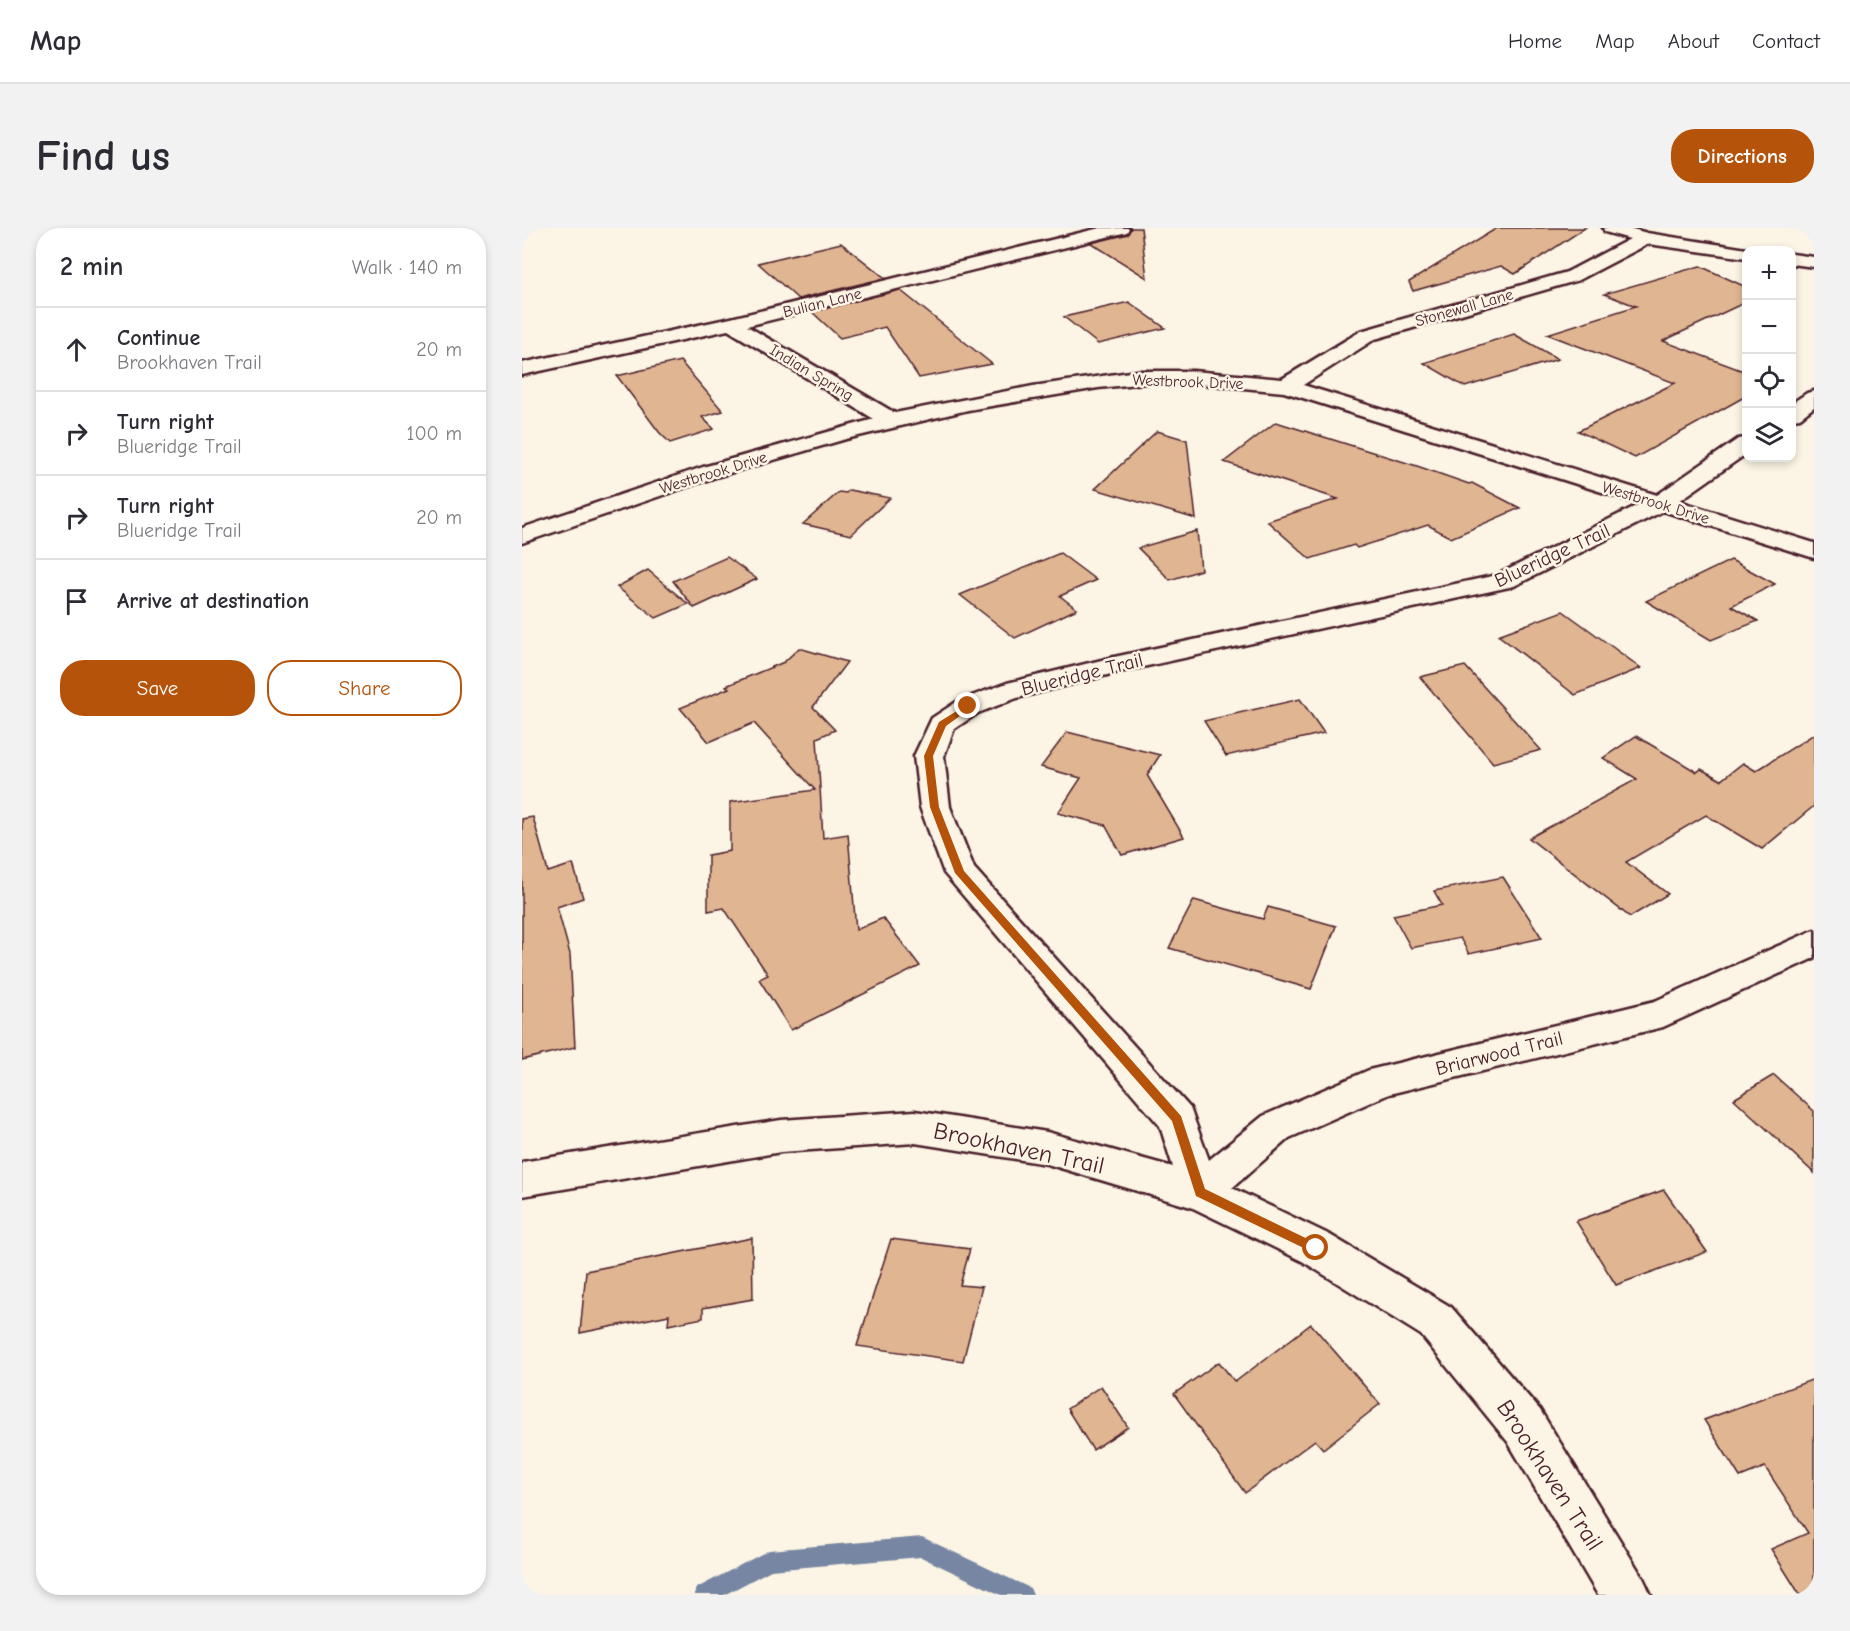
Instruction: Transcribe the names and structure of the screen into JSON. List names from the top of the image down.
{
  "streets": {
    "street": [
      "Bulian Lane",
      "Stonewall Lane",
      "Indian Spring",
      "Westbrook Drive",
      "Blueridge Trail",
      "Briarwood Trail",
      "Brookhaven Trail"
    ]
  },
  "crossings": [
    ["Bulian Lane", "Indian Spring"],
    ["Stonewall Lane", "Westbrook Drive"],
    ["Indian Spring", "Westbrook Drive"],
    ["Westbrook Drive", "Blueridge Trail"],
    ["Blueridge Trail", "Briarwood Trail"],
    ["Blueridge Trail", "Brookhaven Trail"],
    ["Briarwood Trail", "Brookhaven Trail"]
  ],
  "page": {
    "header": "Map",
    "nav": [
      "Home",
      "Map",
      "About",
      "Contact"
    ],
    "buttons": [
      "Directions",
      ["Save", "Share"]
    ],
    "title": "Find us",
    "heading": ["2 min", "Walk · 140 m"],
    "map_buttons": ["+", "−"],
    "list": [
      ["Continue", "Brookhaven Trail", "20 m"],
      ["Turn right", "Blueridge Trail", "100 m"],
      ["Turn right", "Blueridge Trail", "20 m"],
      "Arrive at destination"
    ]
  }
}
